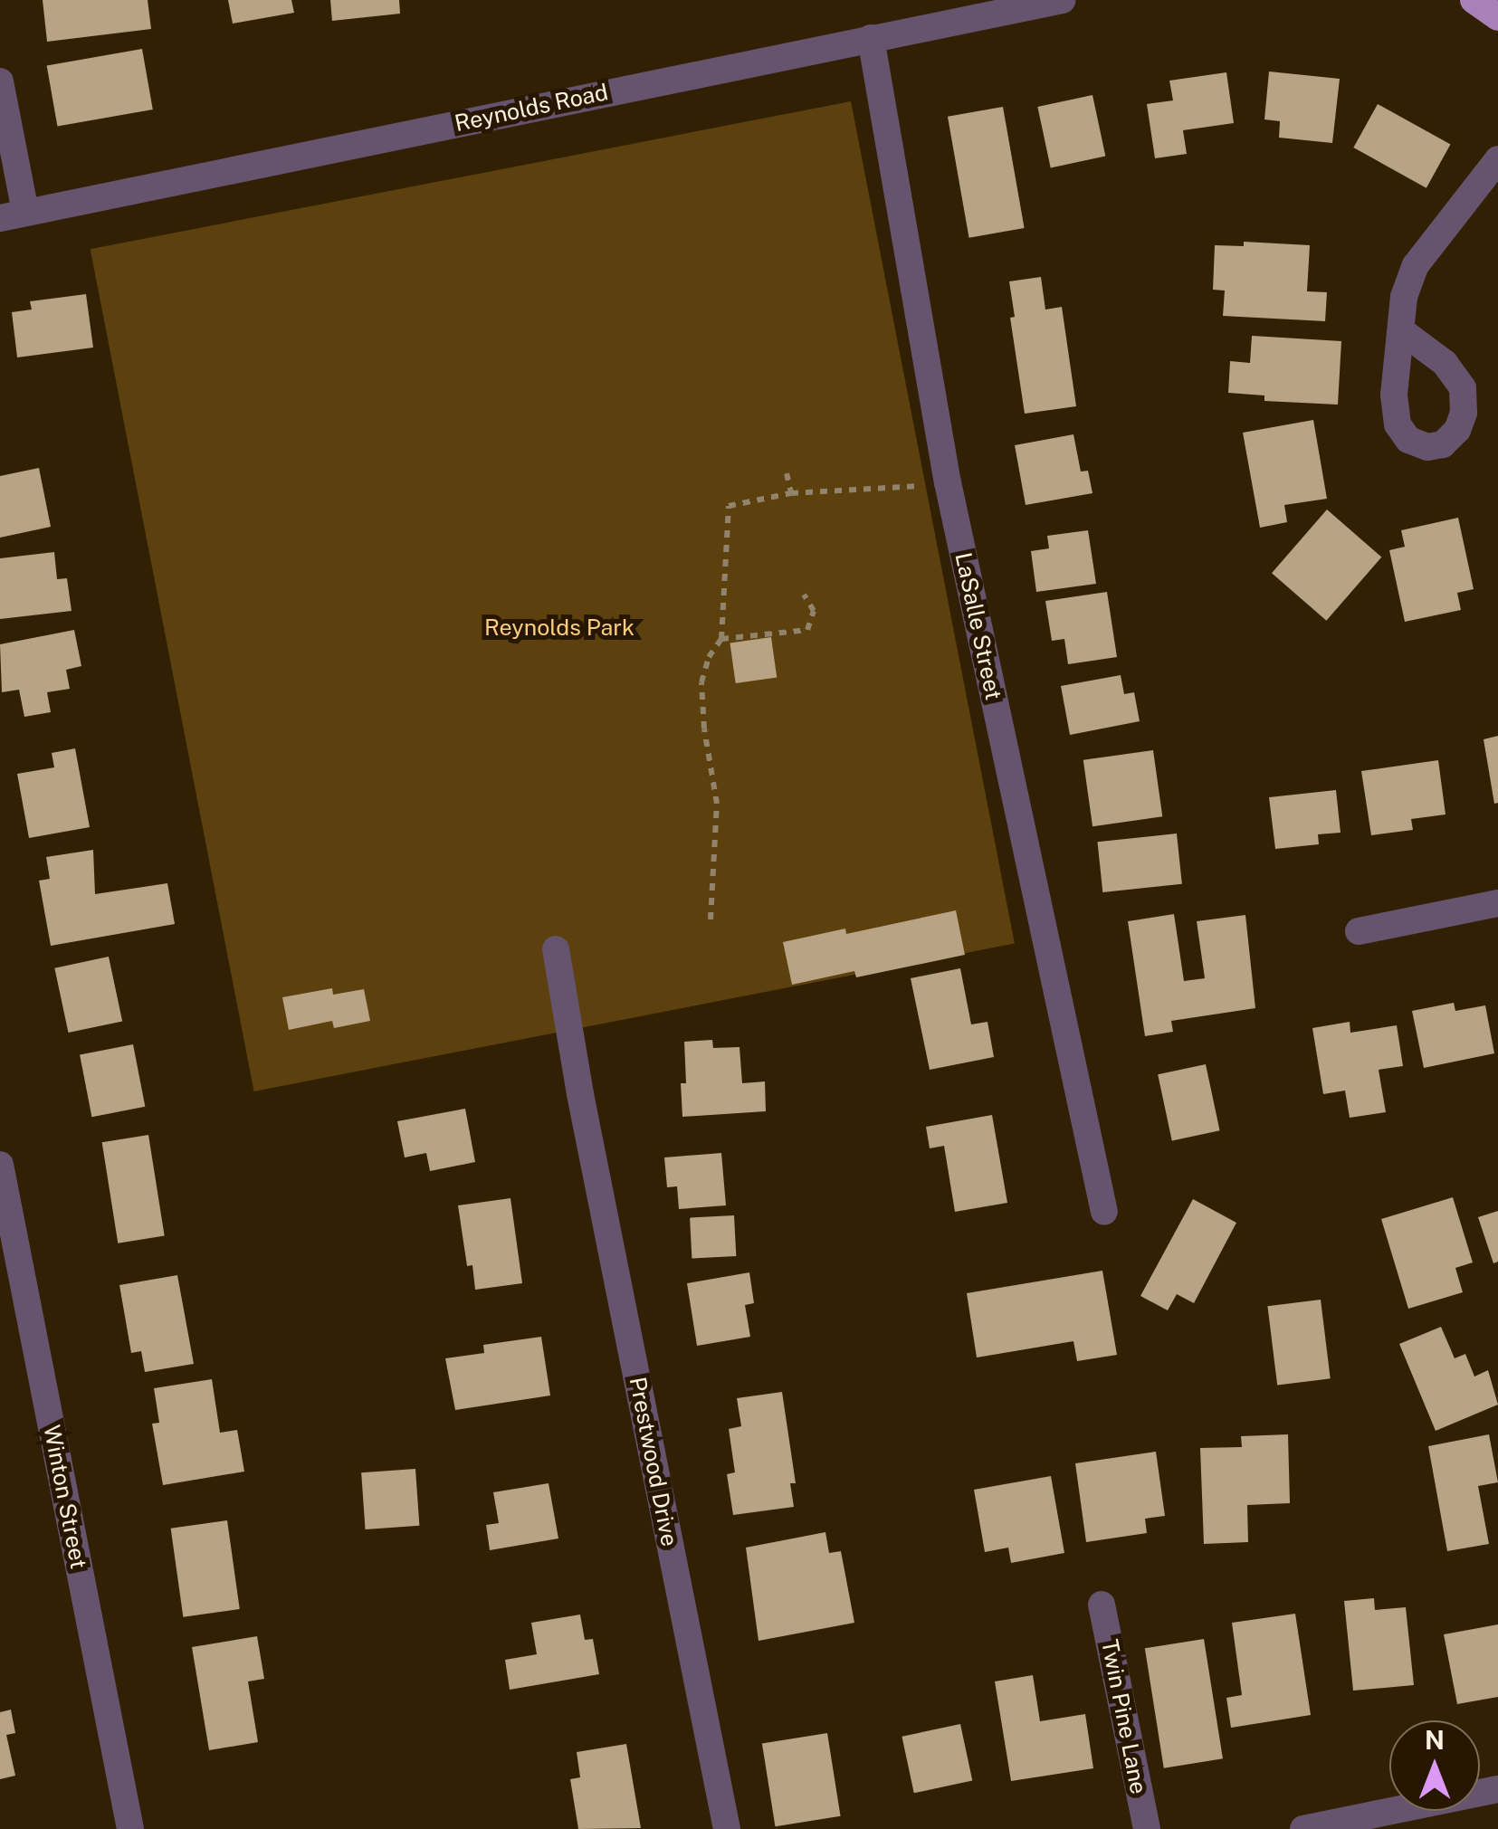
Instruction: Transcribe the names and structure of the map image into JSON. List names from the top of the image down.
{
  "streets": {
    "street": [
      "Reynolds Road",
      "LaSalle Street",
      "Prestwood Drive",
      "Winton Street",
      "Twin Pine Lane"
    ]
  },
  "crossings": [
    ["Reynolds Road", "LaSalle Street"]
  ],
  "parks": ["Reynolds Park"],
  "north": "top"
}
